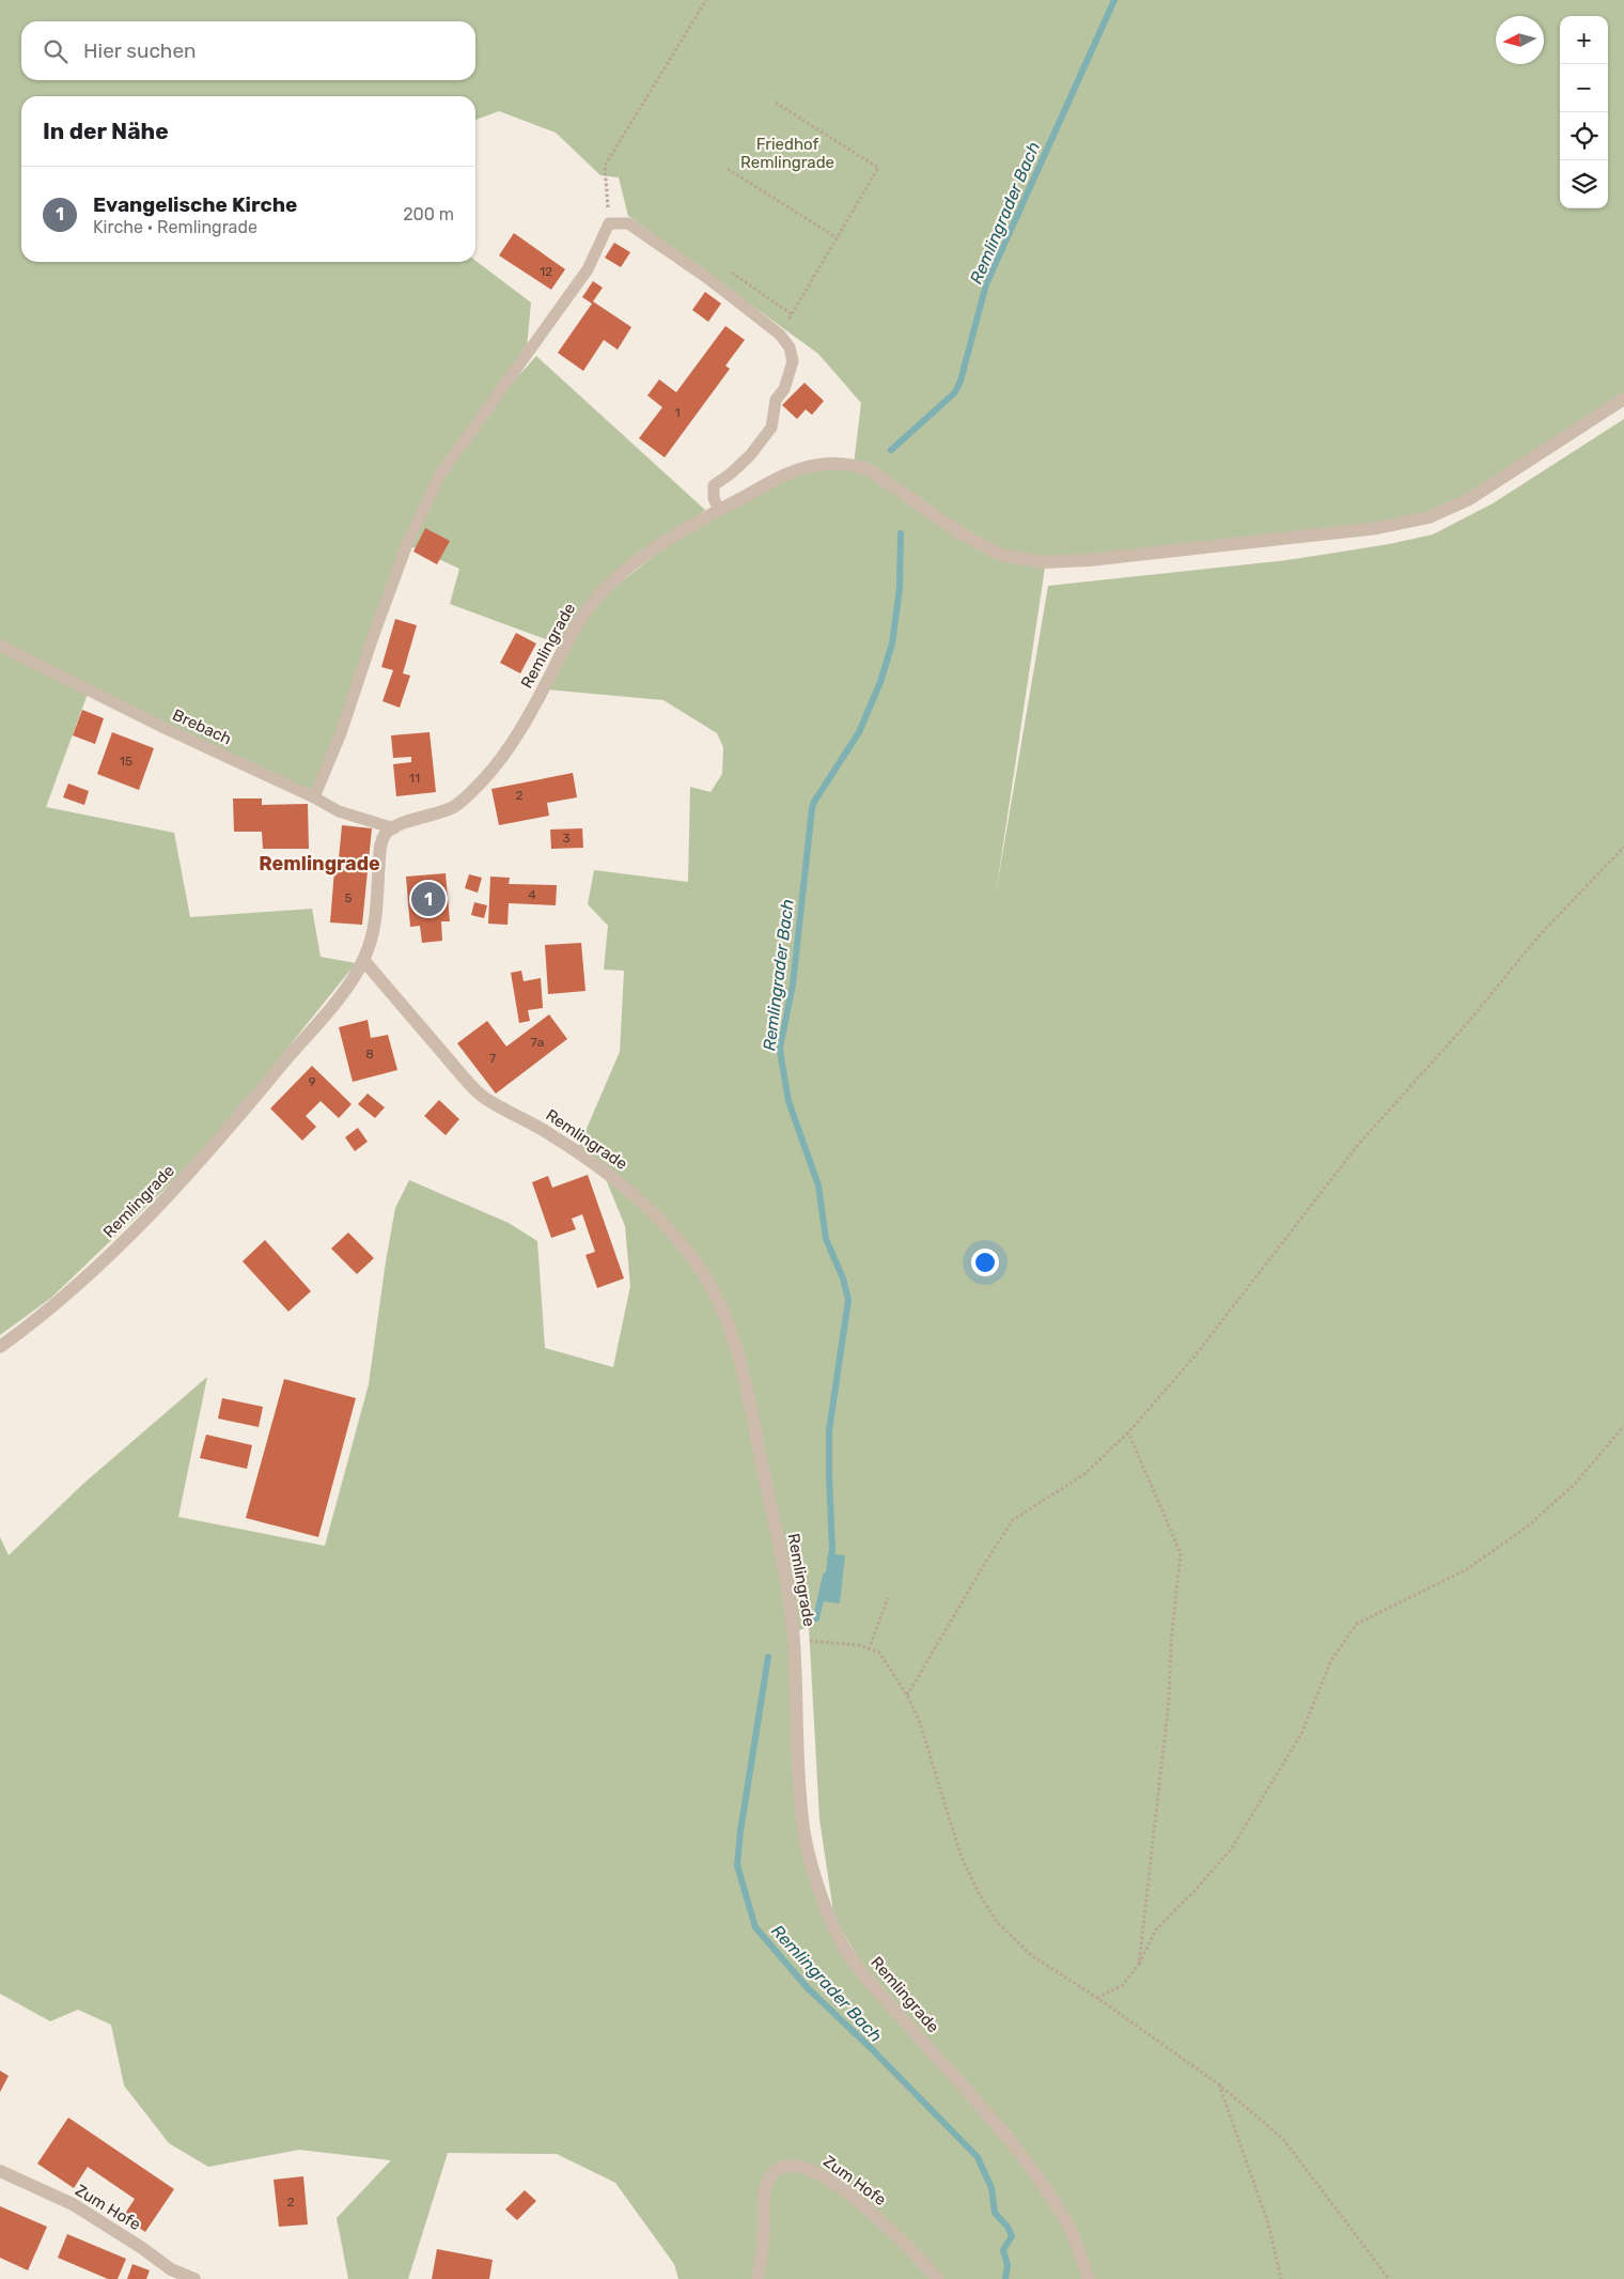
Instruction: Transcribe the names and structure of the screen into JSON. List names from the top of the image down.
{
  "streets": {
    "street": ["Remlingrade", "Zum Hofe"],
    "lane": ["Brebach"]
  },
  "crossings": [
    ["Remlingrade", "Brebach"]
  ],
  "districts": ["Remlingrade"],
  "water": ["Remlingrader Bach"],
  "parks": ["Friedhof Remlingrade"],
  "house_numbers": [
    "12",
    "1",
    "15",
    "11",
    "2",
    "3",
    "4",
    "5",
    "7a",
    "8",
    "7",
    "9",
    "2"
  ],
  "north": "left",
  "page": {
    "map_buttons": ["+", "−"],
    "search": "Hier suchen",
    "heading": "In der Nähe",
    "list": [
      {
        "mark": "1",
        "name": "Evangelische Kirche",
        "note": "Kirche · Remlingrade",
        "value": "200 m"
      }
    ],
    "pins": "1"
  }
}
